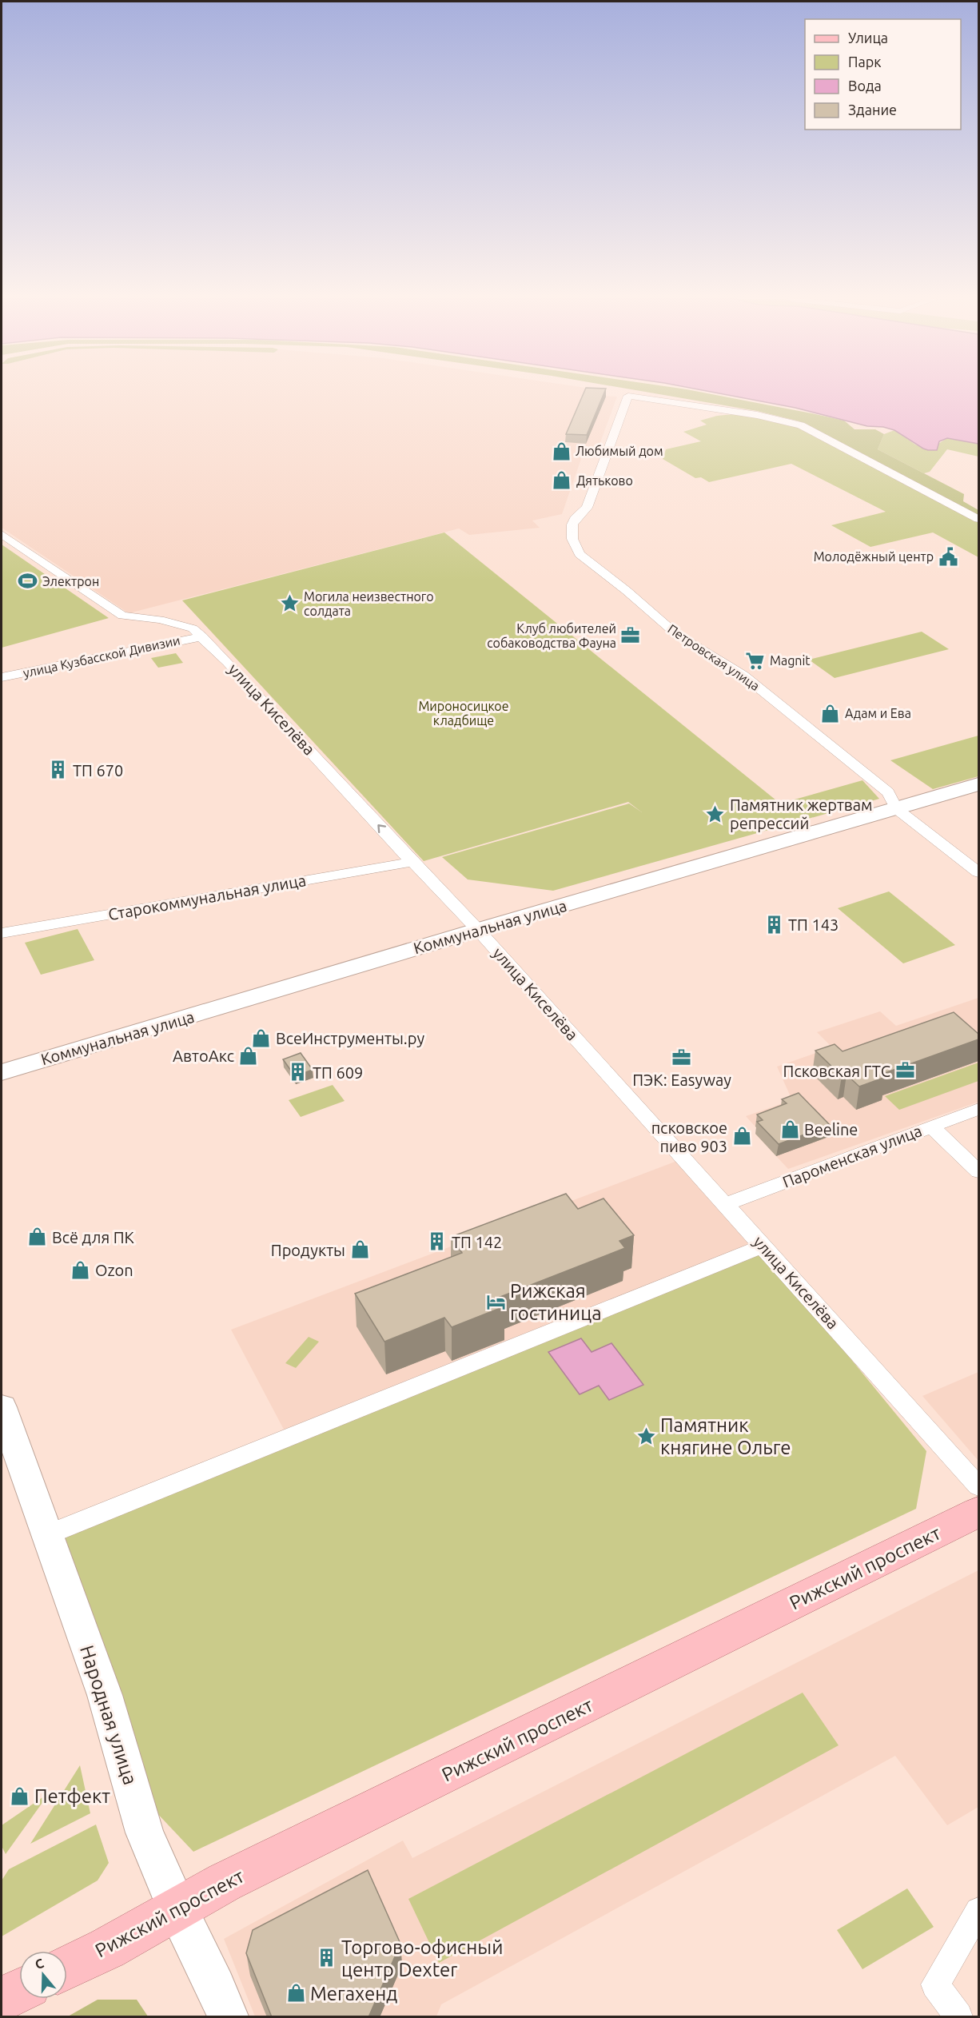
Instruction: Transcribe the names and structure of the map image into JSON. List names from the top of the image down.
{
  "streets": {
    "main road": ["Коммунальная улица", "Рижский проспект", "Народная улица"],
    "street": [
      "улица Кузбасской Дивизии",
      "Петровская улица",
      "улица Киселёва",
      "Старокоммунальная улица",
      "Пароменская улица"
    ]
  },
  "crossings": [
    ["улица Кузбасской Дивизии", "улица Киселёва"],
    ["Петровская улица", "Коммунальная улица"],
    ["улица Киселёва", "Старокоммунальная улица"],
    ["улица Киселёва", "Коммунальная улица"],
    ["улица Киселёва", "Пароменская улица"],
    ["Рижский проспект", "Народная улица"]
  ],
  "parks": ["Мироносицкое кладбище"],
  "places": {
    "shop": [
      "Любимый дом",
      "Дятьково",
      "Адам и Ева",
      "ВсеИнструменты.ру",
      "АвтоАкс",
      "Beeline",
      "псковское пиво 903",
      "Всё для ПК",
      "Продукты",
      "Ozon",
      "Петфект",
      "Мегахенд"
    ],
    "public building": ["Молодёжный центр"],
    "sports": ["Электрон"],
    "place": ["Могила неизвестного солдата", "Памятник жертвам репрессий", "Памятник княгине Ольге"],
    "office": ["Клуб любителей собаководства Фауна", "ПЭК: Easyway", "Псковская ГТС"],
    "supermarket": ["Magnit"],
    "building": [
      "ТП 670",
      "ТП 143",
      "ТП 609",
      "ТП 142",
      "Торгово-офисный центр Dexter"
    ],
    "hotel": ["Рижская гостиница"]
  },
  "legend": [
    "Улица",
    "Парк",
    "Вода",
    "Здание"
  ],
  "north": "top"
}
